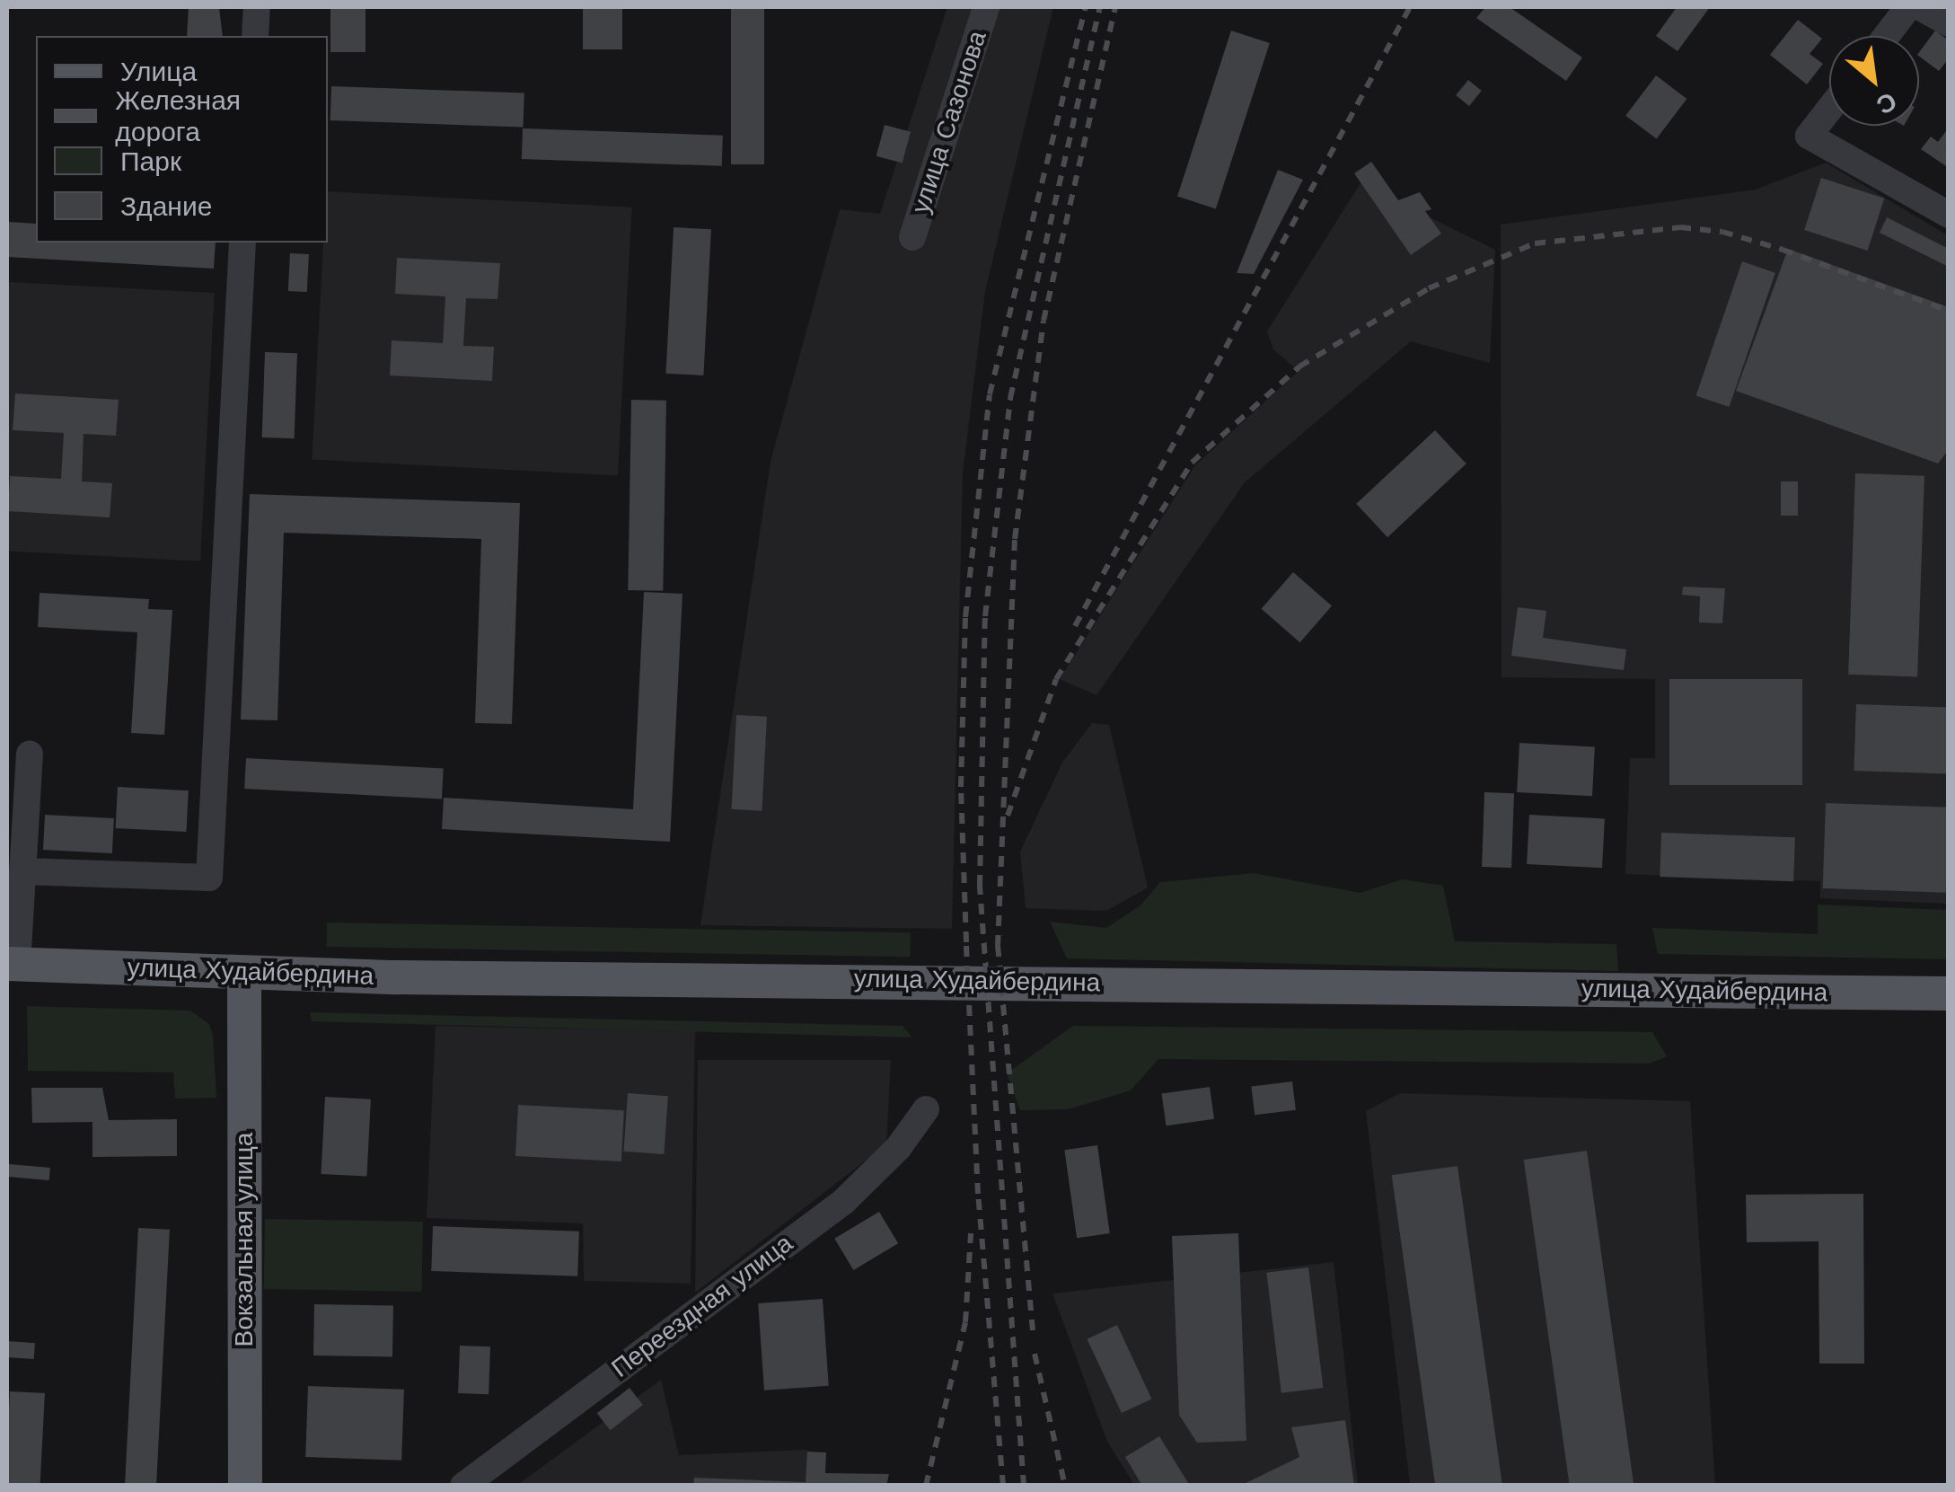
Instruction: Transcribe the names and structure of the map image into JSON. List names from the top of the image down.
{
  "streets": {
    "main road": ["улица Худайбердина", "Вокзальная улица"],
    "street": ["улица Сазонова", "Переездная улица"]
  },
  "crossings": [
    ["улица Худайбердина", "Вокзальная улица"]
  ],
  "legend": [
    "Улица",
    "Железная дорога",
    "Парк",
    "Здание"
  ],
  "north": "bottom right"
}
